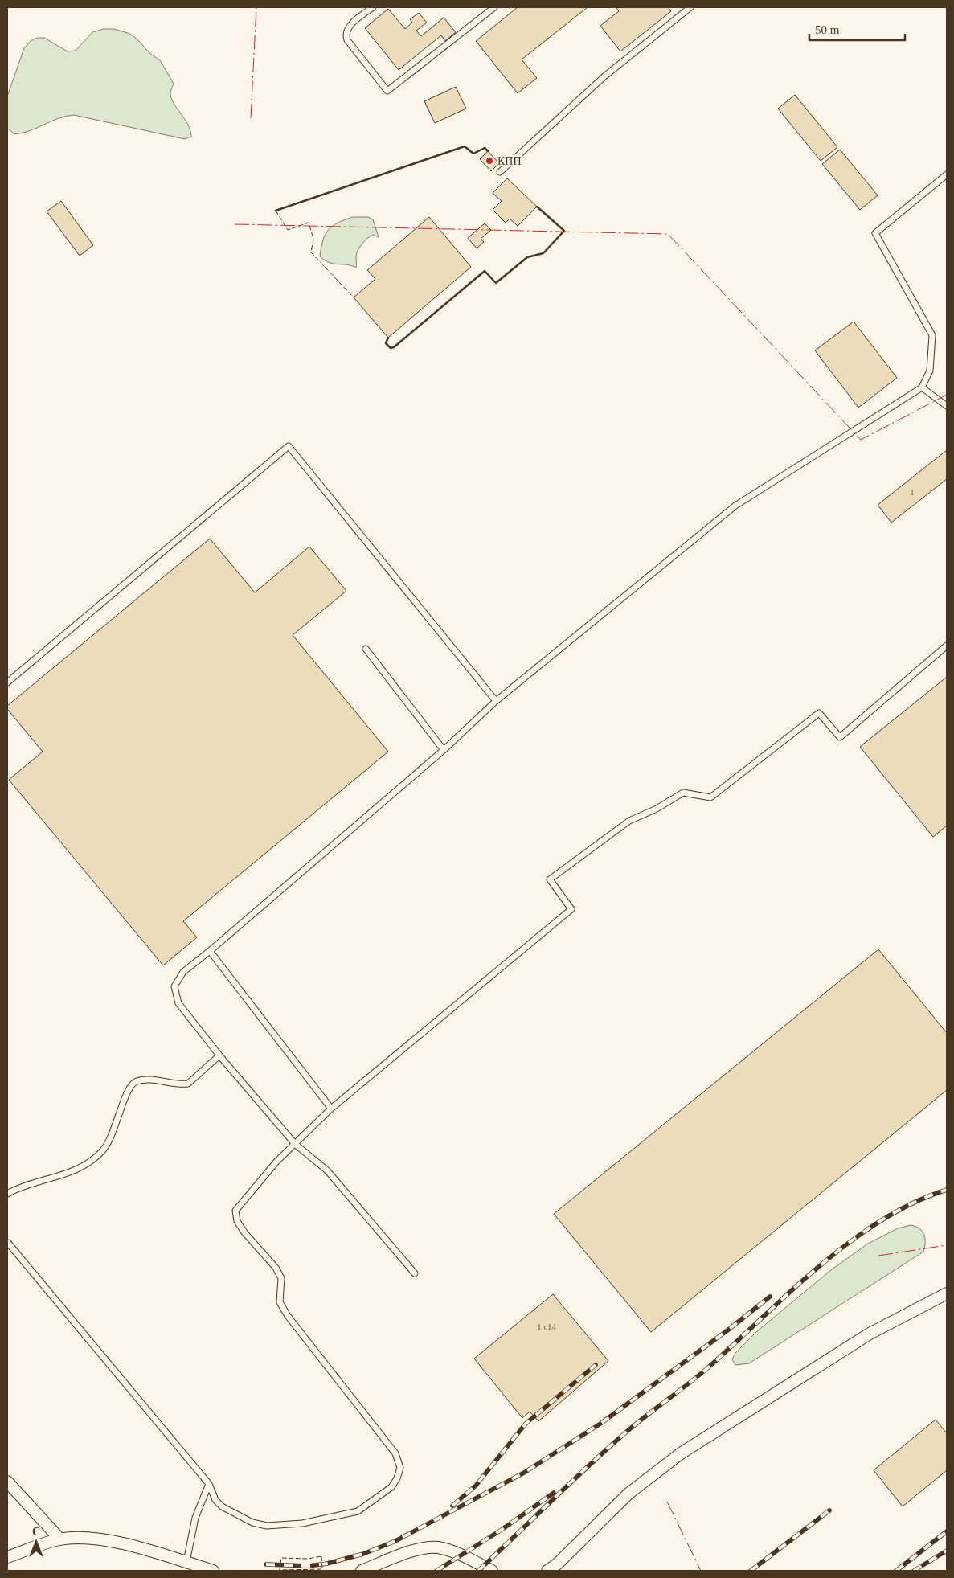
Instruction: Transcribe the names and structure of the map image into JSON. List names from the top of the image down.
{
  "places": ["КПП"],
  "house_numbers": ["1", "1 с14"],
  "scale_bar": "50 m",
  "north": "top"
}
